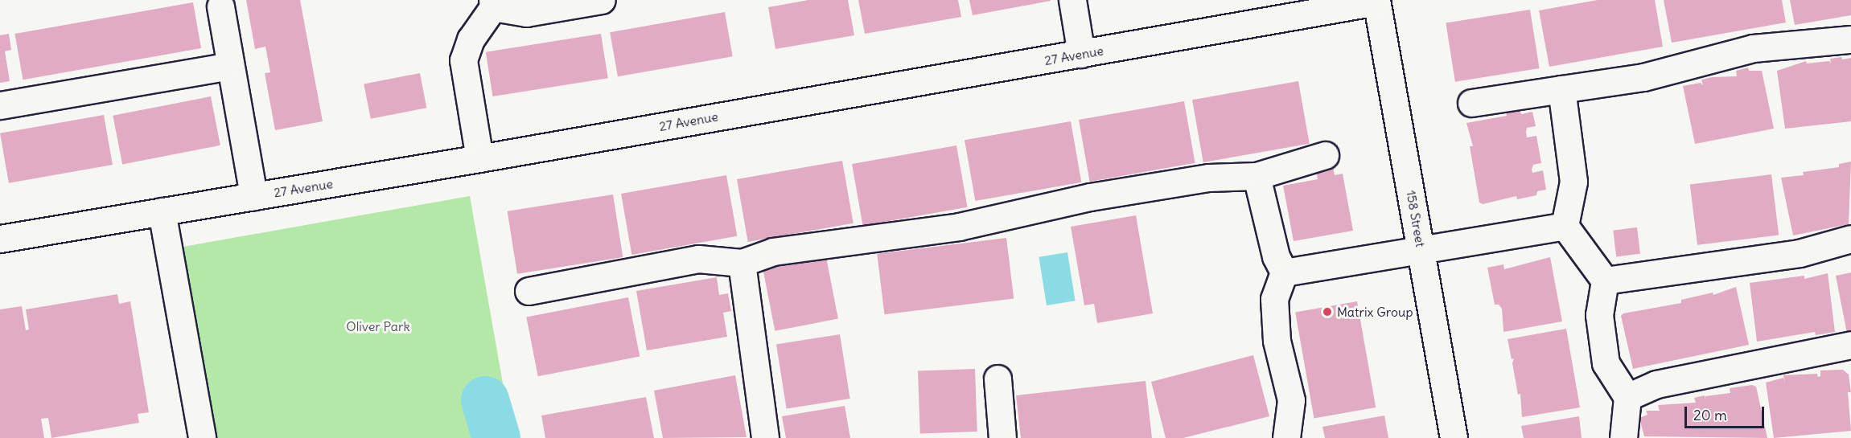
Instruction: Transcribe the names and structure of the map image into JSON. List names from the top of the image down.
{
  "streets": {
    "street": ["27 Avenue", "158 Street"]
  },
  "crossings": [
    ["27 Avenue", "158 Street"]
  ],
  "parks": ["Oliver Park"],
  "places": ["Matrix Group"],
  "scale_bar": "20 m"
}
